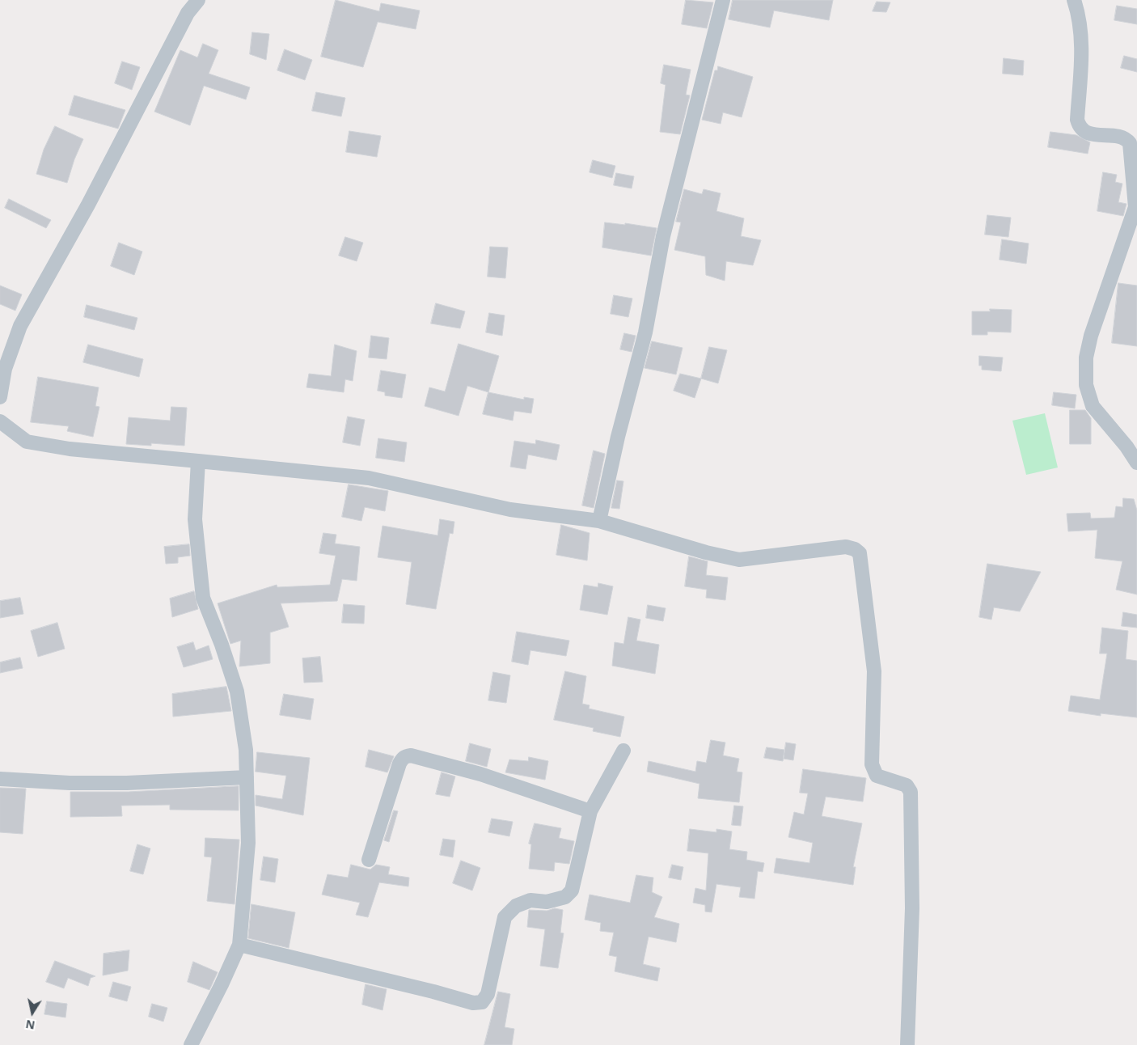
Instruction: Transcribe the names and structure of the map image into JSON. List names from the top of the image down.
{
  "north": "bottom"
}
